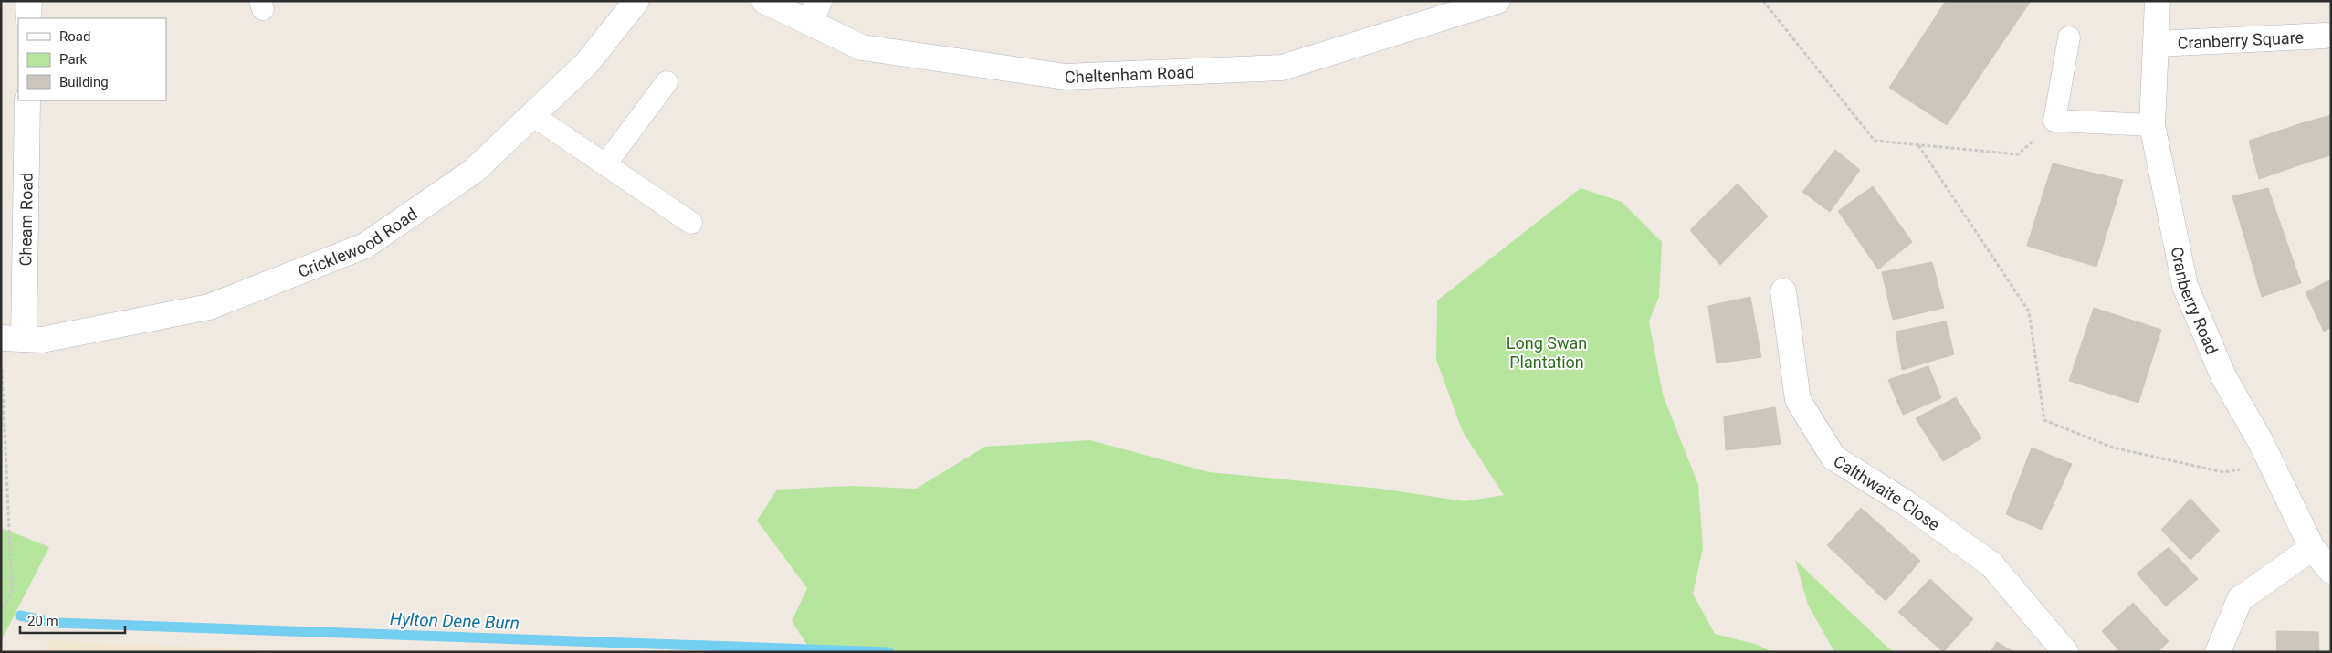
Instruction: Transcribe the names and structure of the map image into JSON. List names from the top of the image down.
{
  "streets": {
    "street": [
      "Cranberry Square",
      "Cheltenham Road",
      "Cheam Road",
      "Cricklewood Road",
      "Cranberry Road",
      "Calthwaite Close"
    ]
  },
  "crossings": [
    ["Cranberry Square", "Cranberry Road"],
    ["Cheam Road", "Cricklewood Road"]
  ],
  "water": ["Hylton Dene Burn"],
  "parks": ["Long Swan Plantation"],
  "legend": ["Road", "Park", "Building"],
  "scale_bar": "20 m"
}
